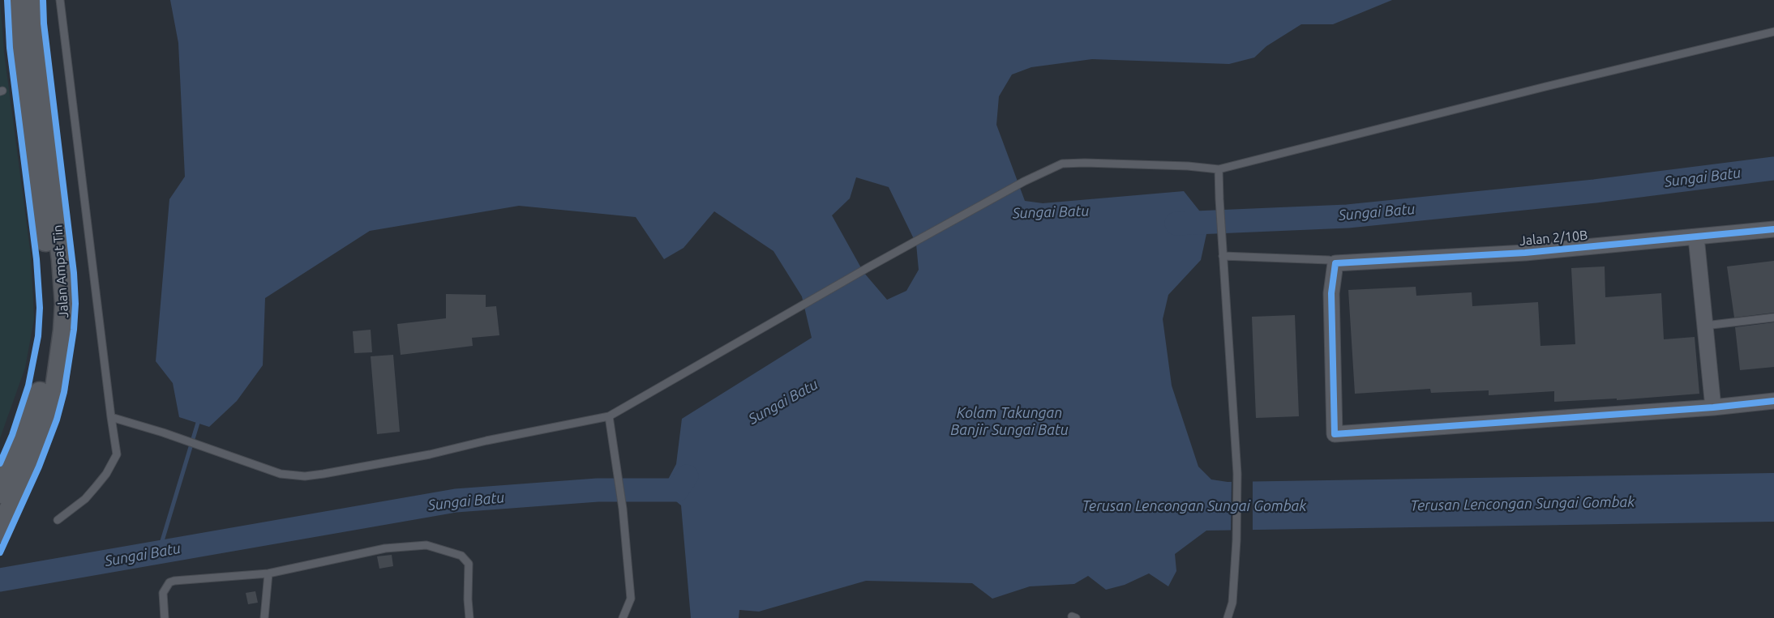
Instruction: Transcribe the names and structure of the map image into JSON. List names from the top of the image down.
{
  "streets": {
    "street": ["Jalan 2/10B", "Jalan Ampat Tin"]
  },
  "water": ["Sungai Batu", "Kolam Takungan Banjir Sungai Batu", "Terusan Lencongan Sungai Gombak"]
}
